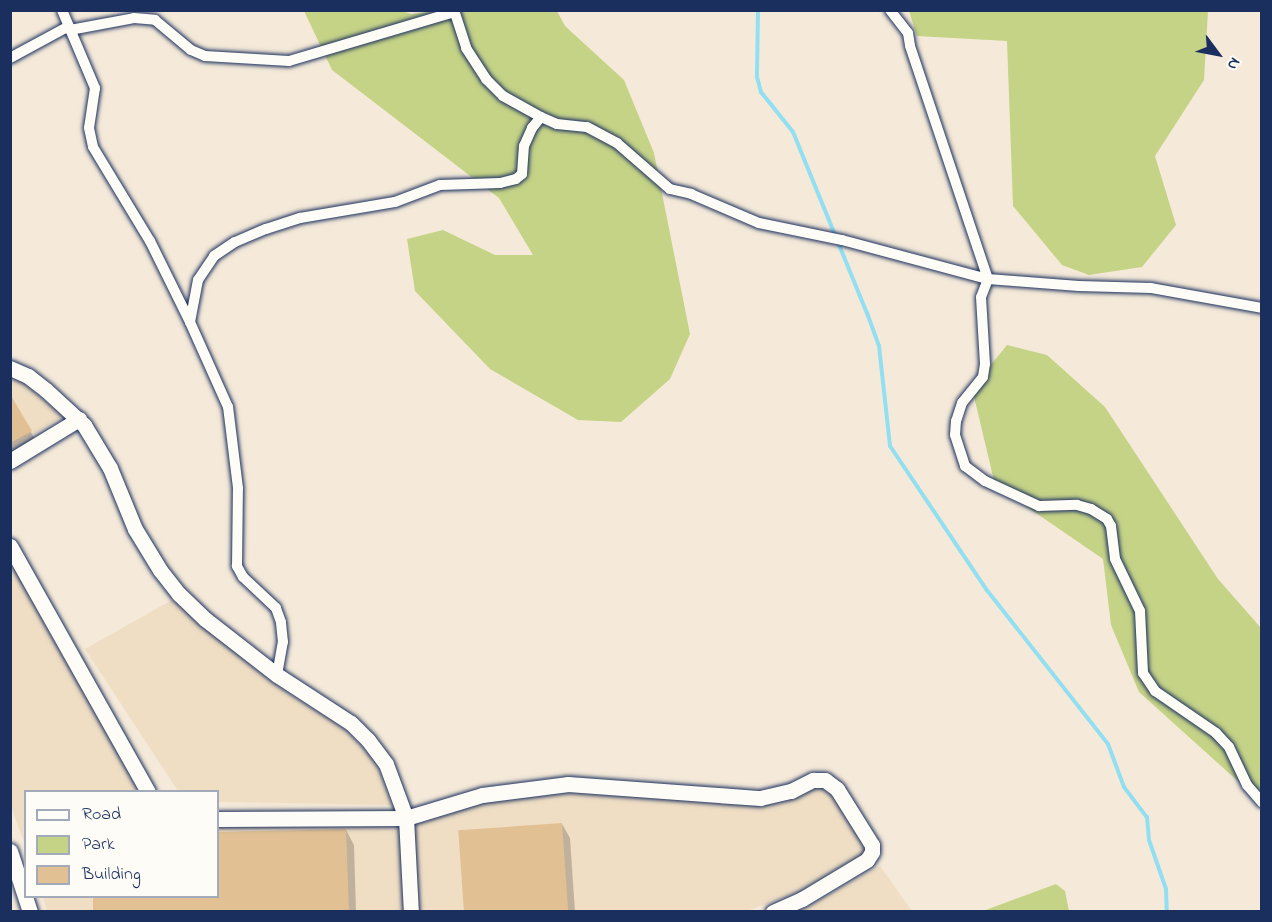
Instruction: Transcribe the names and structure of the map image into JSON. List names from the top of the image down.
{
  "legend": ["Road", "Park", "Building"],
  "north": "bottom right"
}
